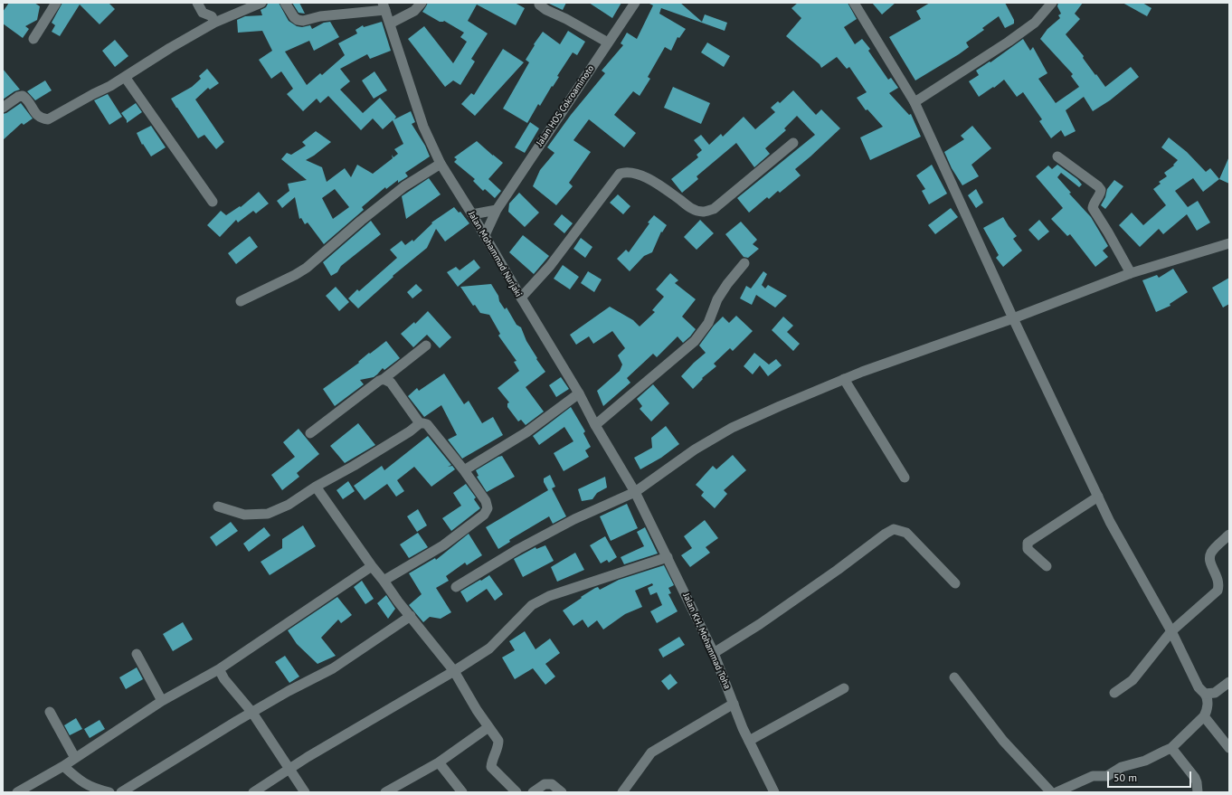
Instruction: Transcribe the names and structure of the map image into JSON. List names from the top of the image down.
{
  "streets": {
    "street": ["Jalan HOS Cokroaminoto", "Jalan Mohammad Nurjaki", "Jalan KH. Mohammad Toha"]
  },
  "crossings": [
    ["Jalan HOS Cokroaminoto", "Jalan Mohammad Nurjaki"],
    ["Jalan Mohammad Nurjaki", "Jalan KH. Mohammad Toha"]
  ],
  "scale_bar": "50 m"
}
